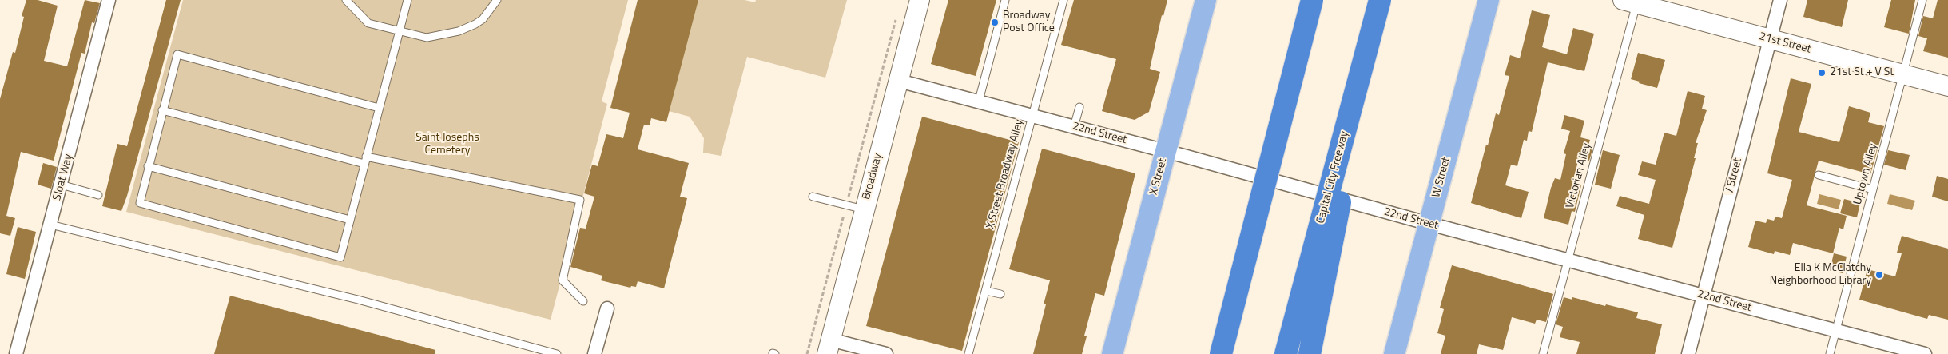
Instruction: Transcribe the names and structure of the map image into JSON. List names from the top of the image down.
{
  "streets": {
    "highway": ["Capital City Freeway"],
    "main road": [
      "21st Street",
      "Broadway",
      "X Street",
      "W Street"
    ],
    "street": ["22nd Street", "V Street", "Sloat Way"],
    "lane": ["X Street Broadway Alley", "Uptown Alley", "Victorian Alley"]
  },
  "crossings": [
    ["21st Street", "Uptown Alley"],
    ["21st Street", "Victorian Alley"],
    ["21st Street", "V Street"],
    ["22nd Street", "X Street Broadway Alley"],
    ["22nd Street", "Uptown Alley"],
    ["22nd Street", "Victorian Alley"],
    ["22nd Street", "Broadway"],
    ["22nd Street", "X Street"],
    ["22nd Street", "V Street"],
    ["22nd Street", "W Street"]
  ],
  "parks": ["Saint Josephs Cemetery"],
  "places": ["Broadway Post Office", "21st St + V St", "Ella K McClatchy Neighborhood Library"]
}
